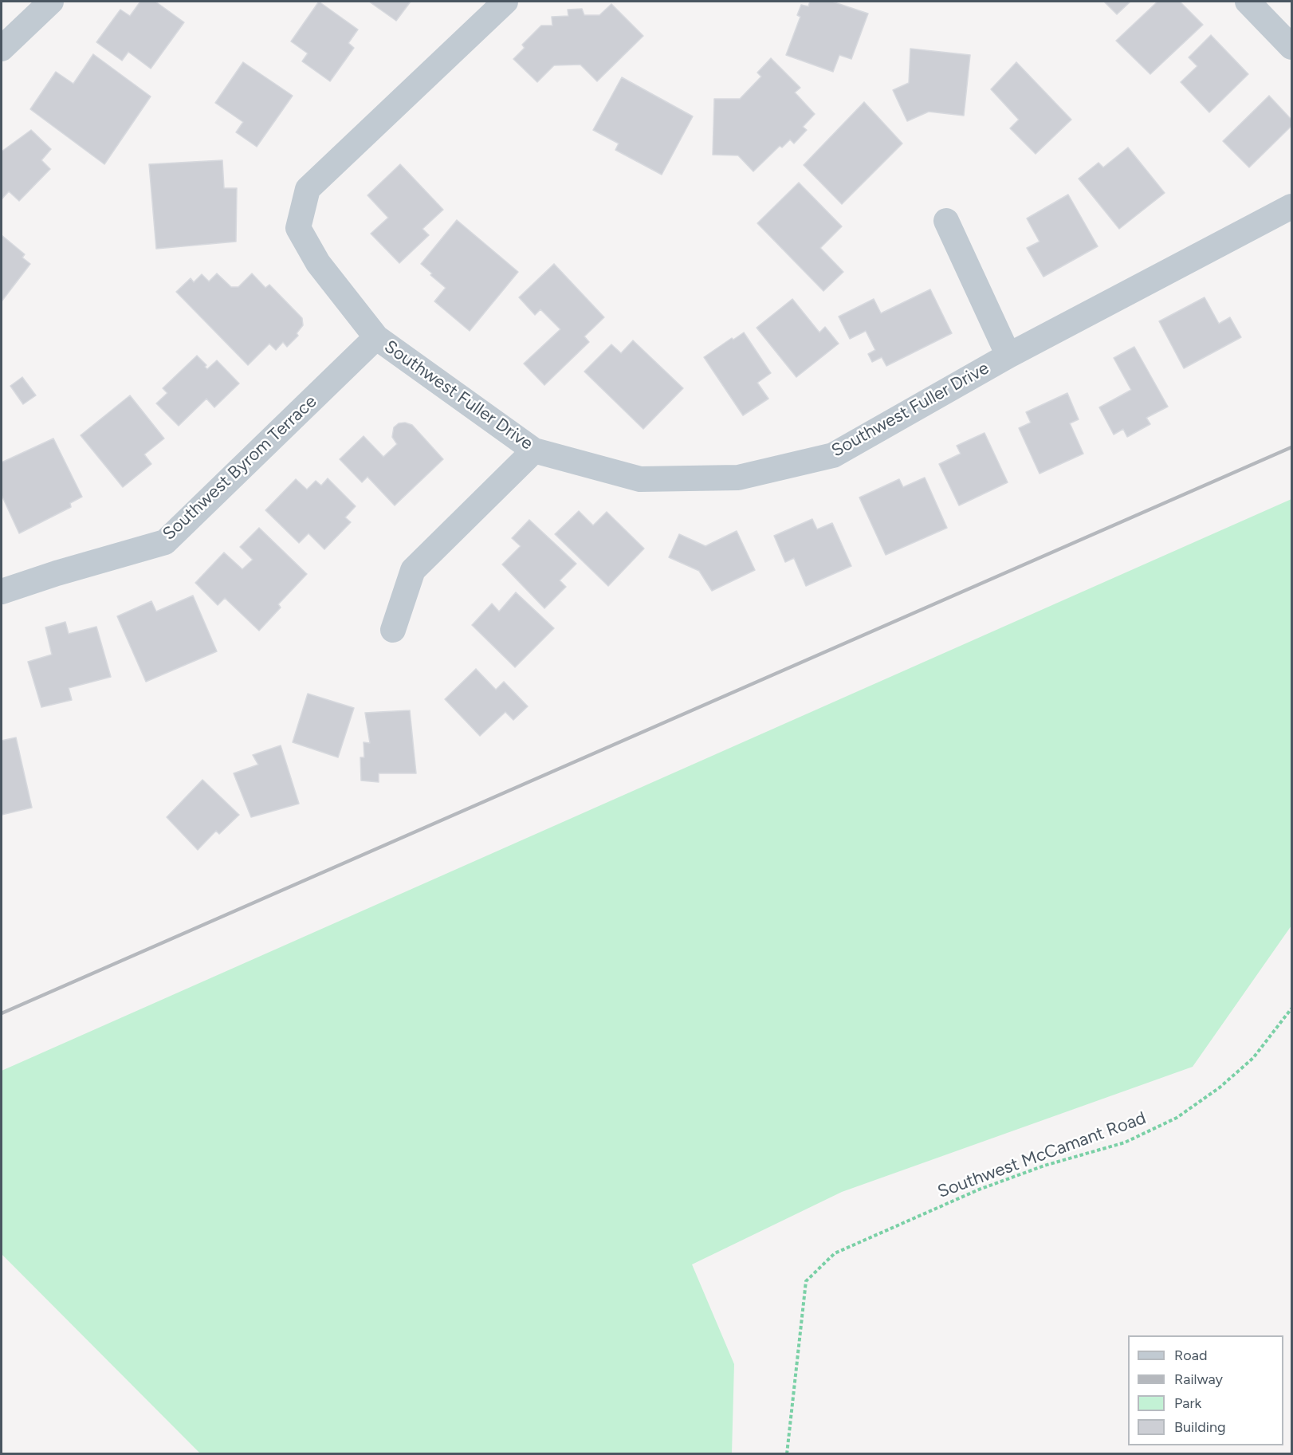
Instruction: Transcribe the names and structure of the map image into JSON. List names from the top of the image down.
{
  "streets": {
    "street": ["Southwest Fuller Drive", "Southwest Byrom Terrace"],
    "path": ["Southwest McCamant Road"]
  },
  "crossings": [
    ["Southwest Fuller Drive", "Southwest Byrom Terrace"]
  ],
  "legend": [
    "Road",
    "Railway",
    "Park",
    "Building"
  ]
}
